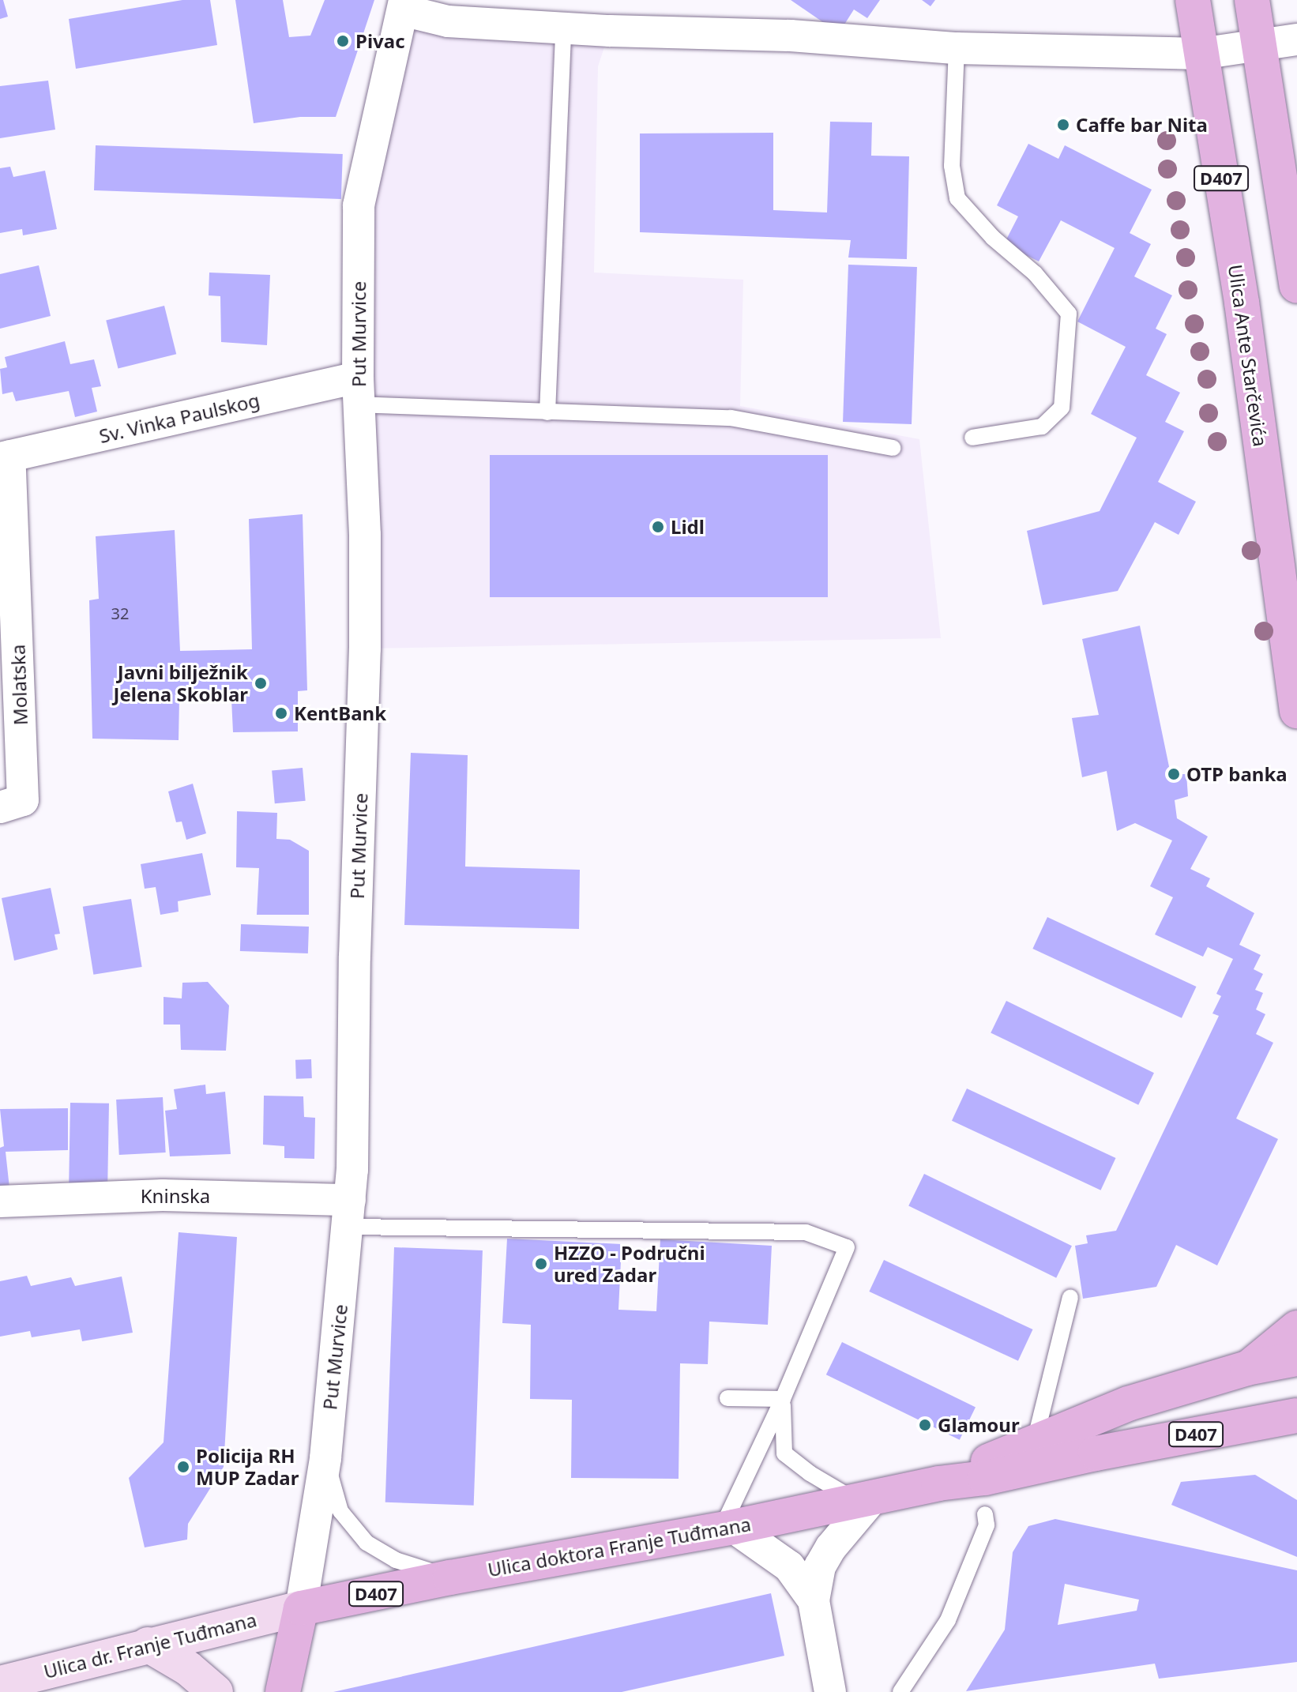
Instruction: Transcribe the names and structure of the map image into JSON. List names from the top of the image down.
{
  "streets": {
    "main road": [
      "D407",
      "Put Murvice",
      "Ulica Ante Starčevića",
      "Ulica doktora Franje Tuđmana",
      "Ulica dr. Franje Tuđmana"
    ],
    "street": ["Sv. Vinka Paulskog", "Molatska", "Kninska"]
  },
  "crossings": [
    ["Put Murvice", "Sv. Vinka Paulskog"],
    ["Put Murvice", "Kninska"],
    ["Put Murvice", "Ulica doktora Franje Tuđmana"],
    ["Put Murvice", "Ulica dr. Franje Tuđmana"],
    ["Sv. Vinka Paulskog", "Molatska"],
    ["Ulica doktora Franje Tuđmana", "Ulica dr. Franje Tuđmana"]
  ],
  "places": [
    "Pivac",
    "Caffe bar Nita",
    "Lidl",
    "Javni bilježnik Jelena Skoblar",
    "KentBank",
    "OTP banka",
    "HZZO - Područni ured Zadar",
    "Glamour",
    "Policija RH MUP Zadar"
  ],
  "house_numbers": ["32"]
}
